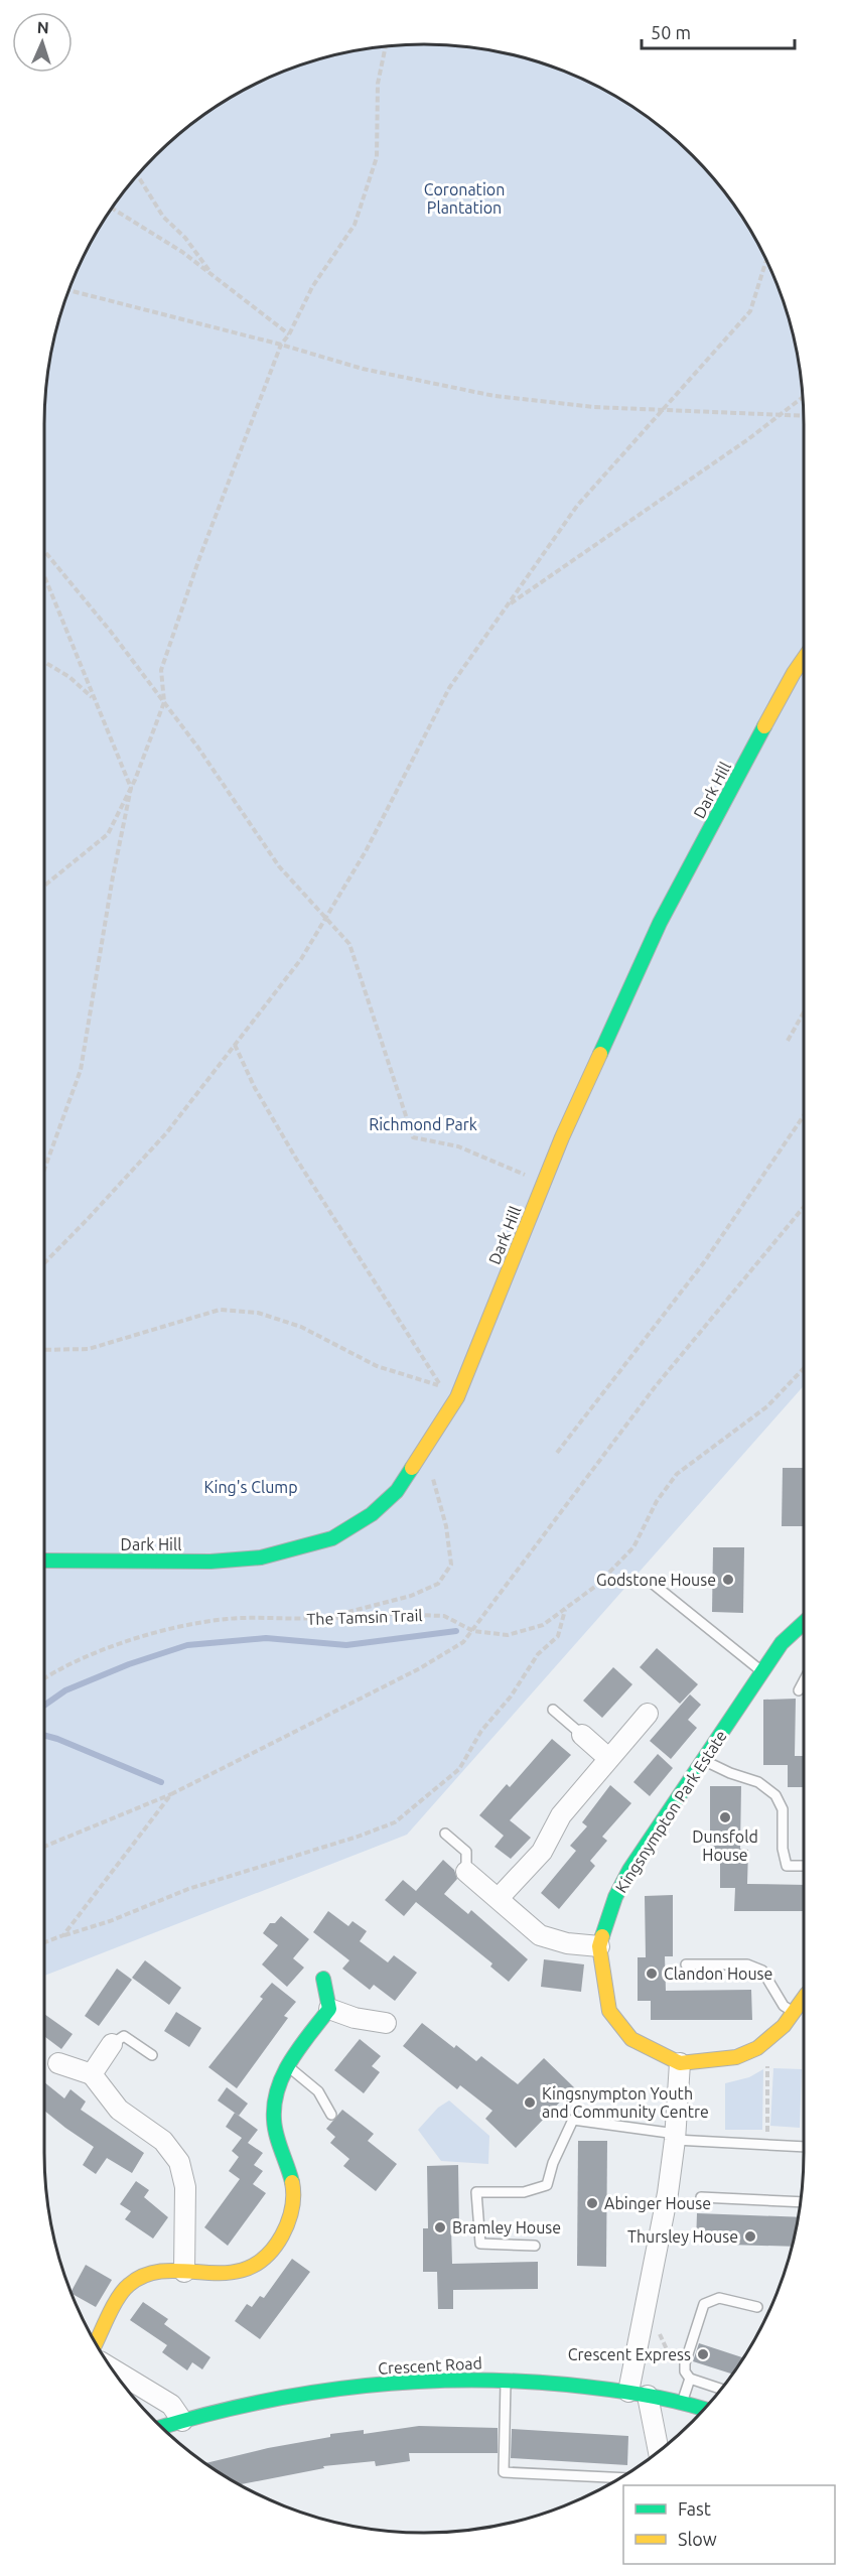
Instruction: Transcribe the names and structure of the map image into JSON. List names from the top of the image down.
{
  "streets": {
    "street": ["Dark Hill", "Kingsnympton Park Estate", "Crescent Road"],
    "path": ["The Tamsin Trail"]
  },
  "parks": ["Coronation Plantation", "Richmond Park", "King's Clump"],
  "places": [
    "Godstone House",
    "Dunsfold House",
    "Clandon House",
    "Kingsnympton Youth and Community Centre",
    "Abinger House",
    "Bramley House",
    "Thursley House",
    "Crescent Express"
  ],
  "legend": ["Fast", "Slow"],
  "scale_bar": "50 m",
  "north": "top"
}
